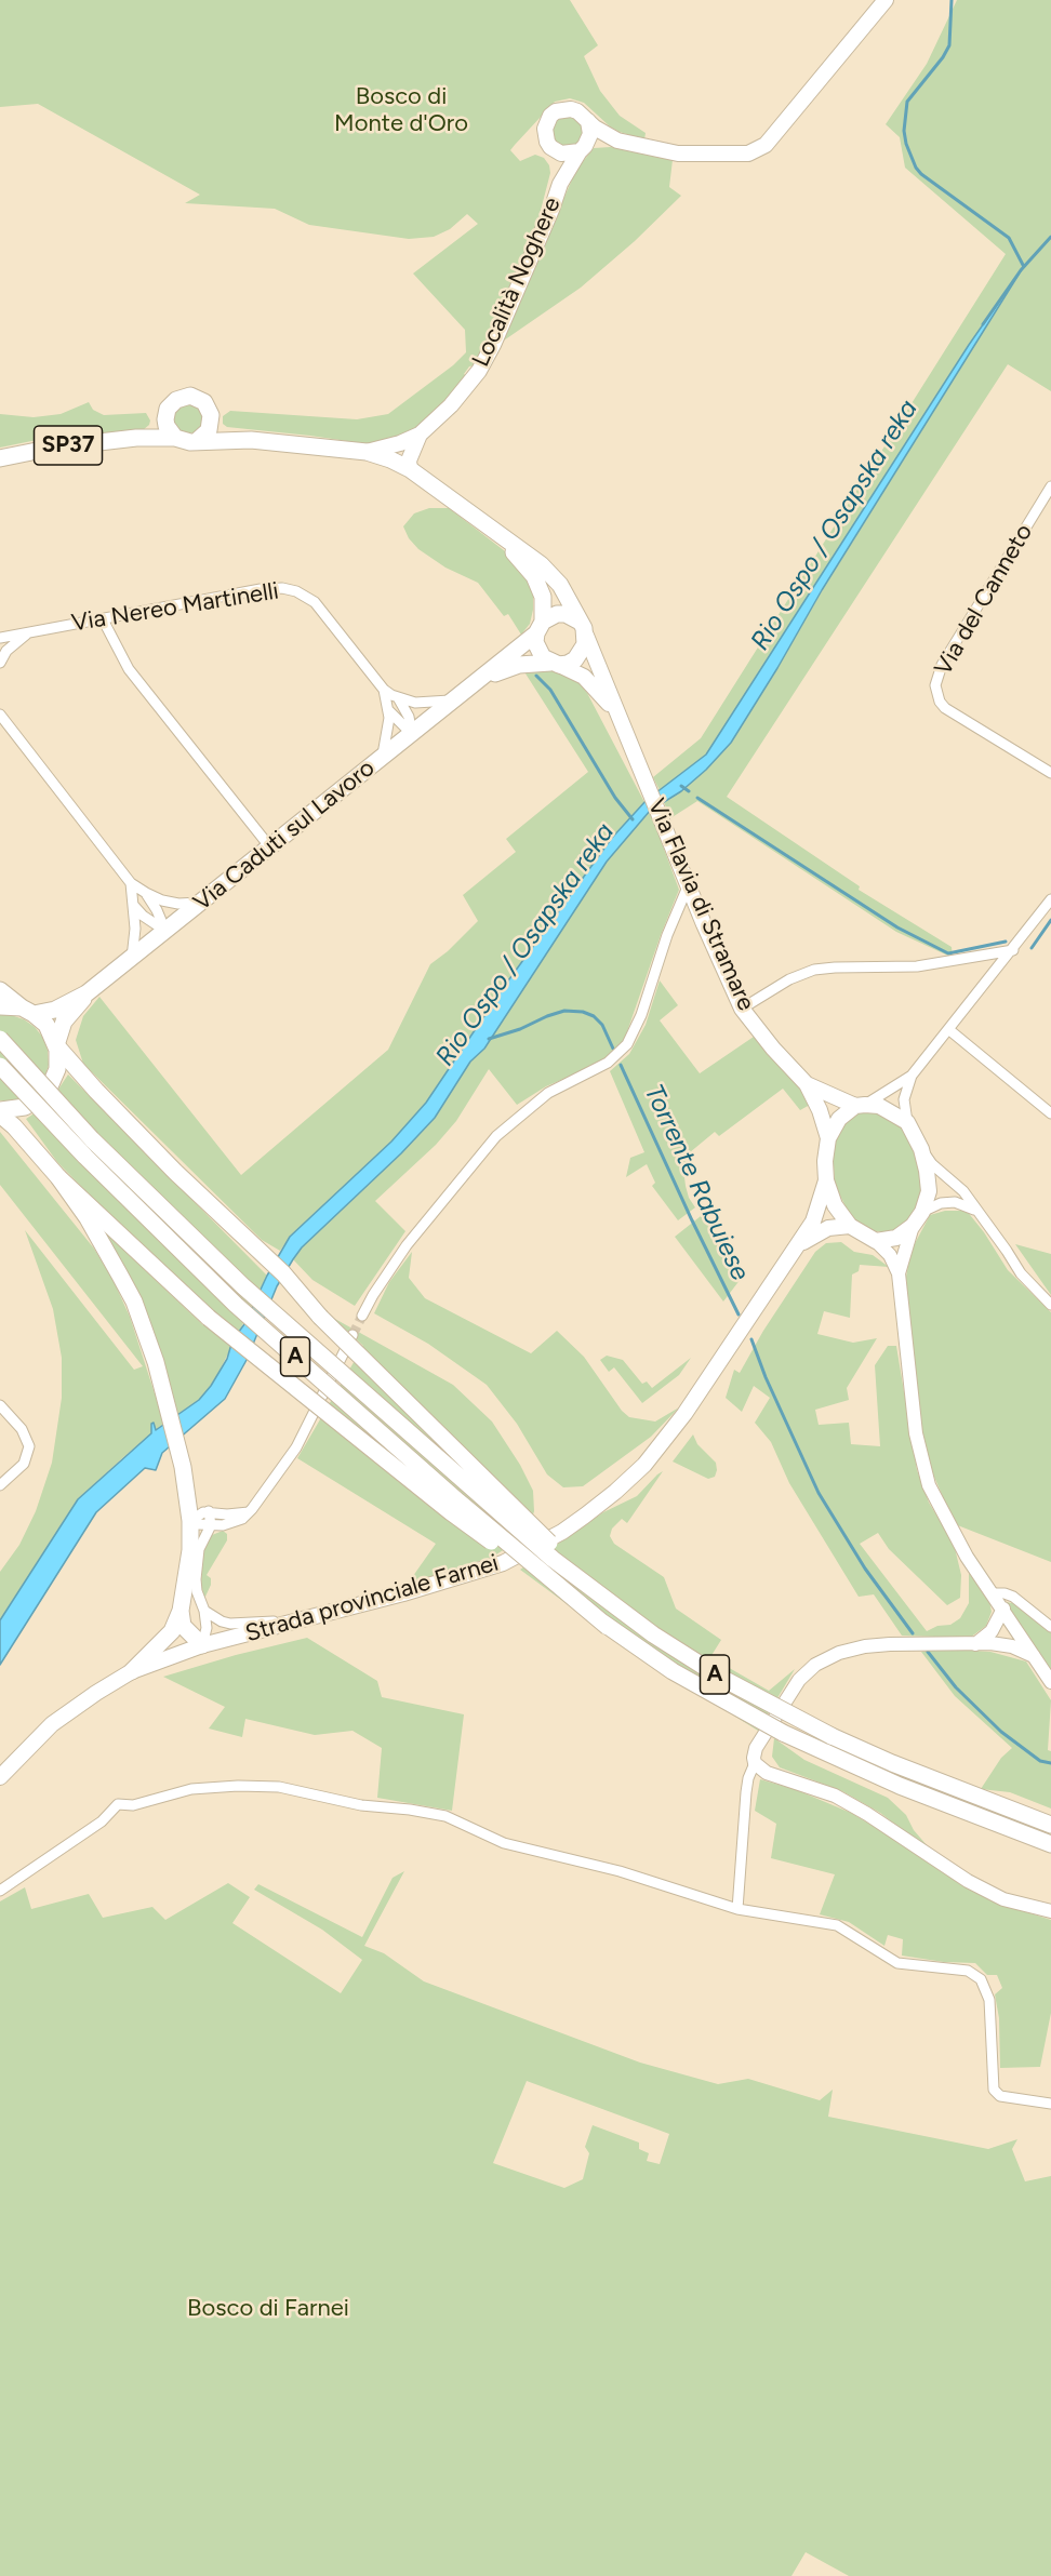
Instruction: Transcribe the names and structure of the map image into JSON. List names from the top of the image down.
{
  "streets": {
    "main road": [
      "Località Noghere",
      "SP37",
      "Via Caduti sul Lavoro",
      "Via Flavia di Stramare",
      "A",
      "Strada provinciale Farnei"
    ],
    "street": ["Via del Canneto", "Via Nereo Martinelli"]
  },
  "crossings": [
    ["Località Noghere", "Via Flavia di Stramare"],
    ["Via Nereo Martinelli", "Via Caduti sul Lavoro"],
    ["Via Caduti sul Lavoro", "Via Flavia di Stramare"],
    ["Via Flavia di Stramare", "Strada provinciale Farnei"]
  ],
  "water": ["Rio Ospo / Osapska reka", "Torrente Rabuiese"],
  "parks": ["Bosco di Monte d'Oro", "Bosco di Farnei"]
}
